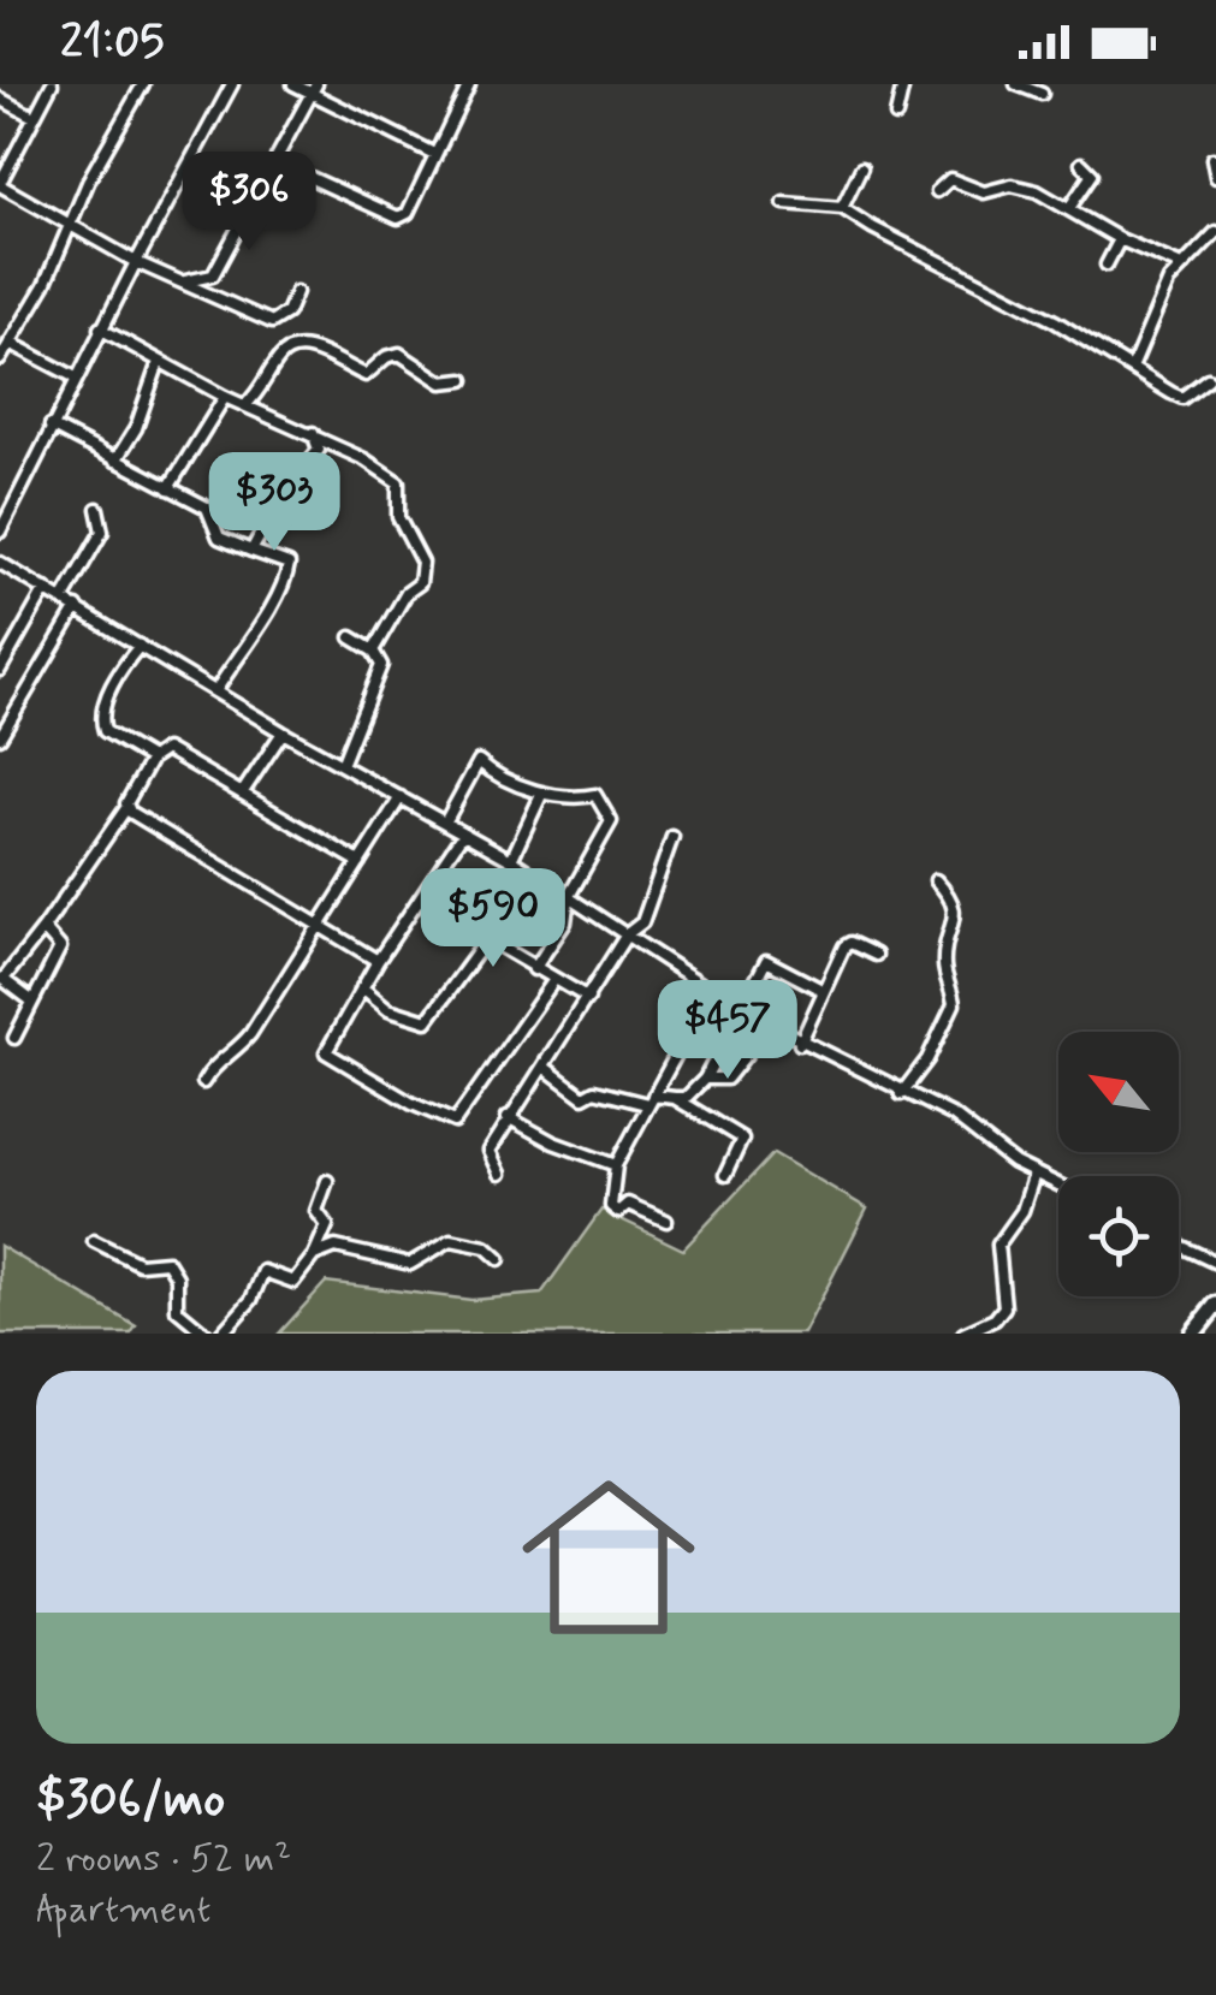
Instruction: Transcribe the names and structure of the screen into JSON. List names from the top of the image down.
{
  "north": "top left",
  "page": {
    "status": "21:05",
    "price": [
      "$306",
      "$303",
      "$590",
      "$457"
    ],
    "list": [
      {
        "name": "$306/mo",
        "note": "2 rooms · 52 m² · Apartment"
      }
    ]
  }
}
